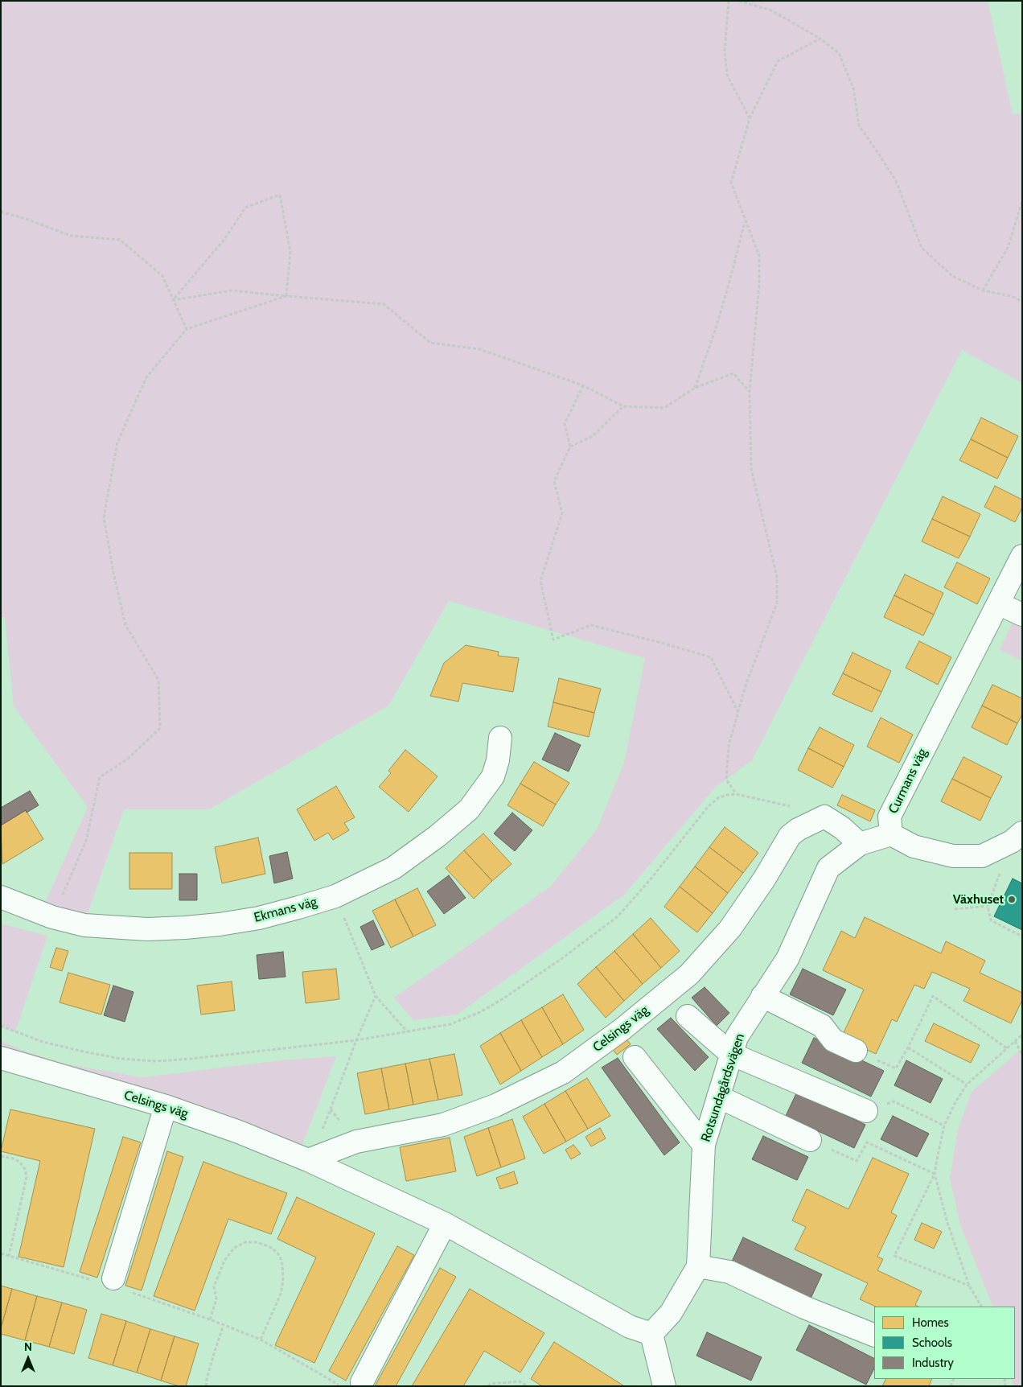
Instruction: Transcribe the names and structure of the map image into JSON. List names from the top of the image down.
{
  "streets": {
    "street": [
      "Curmans väg",
      "Ekmans väg",
      "Celsings väg",
      "Rotsundagårdsvägen"
    ]
  },
  "crossings": [
    ["Celsings väg", "Rotsundagårdsvägen"]
  ],
  "places": ["Växhuset"],
  "legend": ["Homes", "Schools", "Industry"],
  "north": "top"
}
